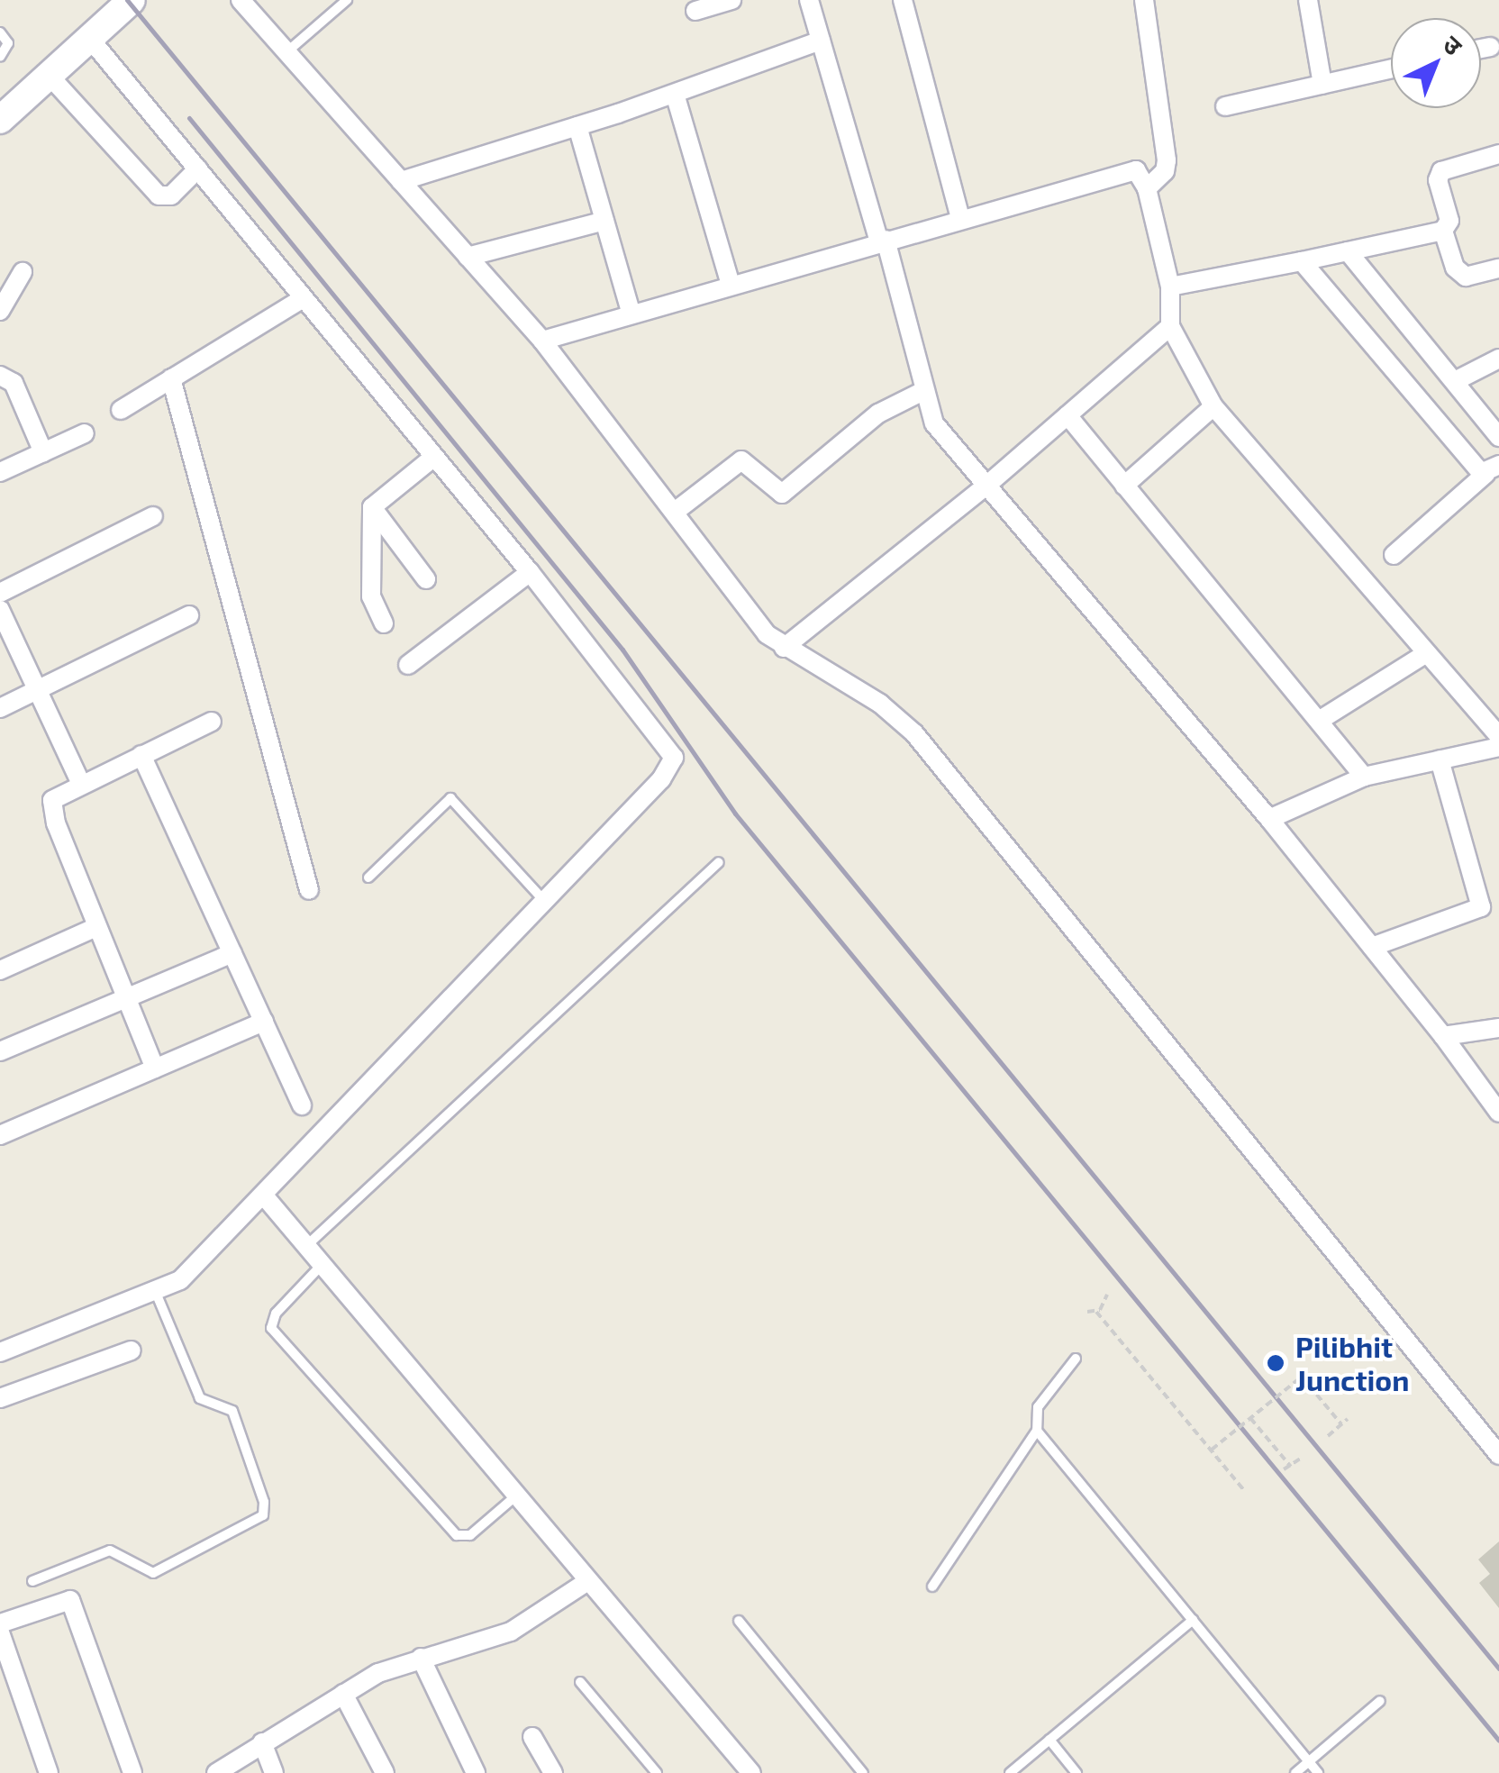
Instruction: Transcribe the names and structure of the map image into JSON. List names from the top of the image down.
{
  "places": ["Pilibhit Junction"],
  "north": "top right"
}
